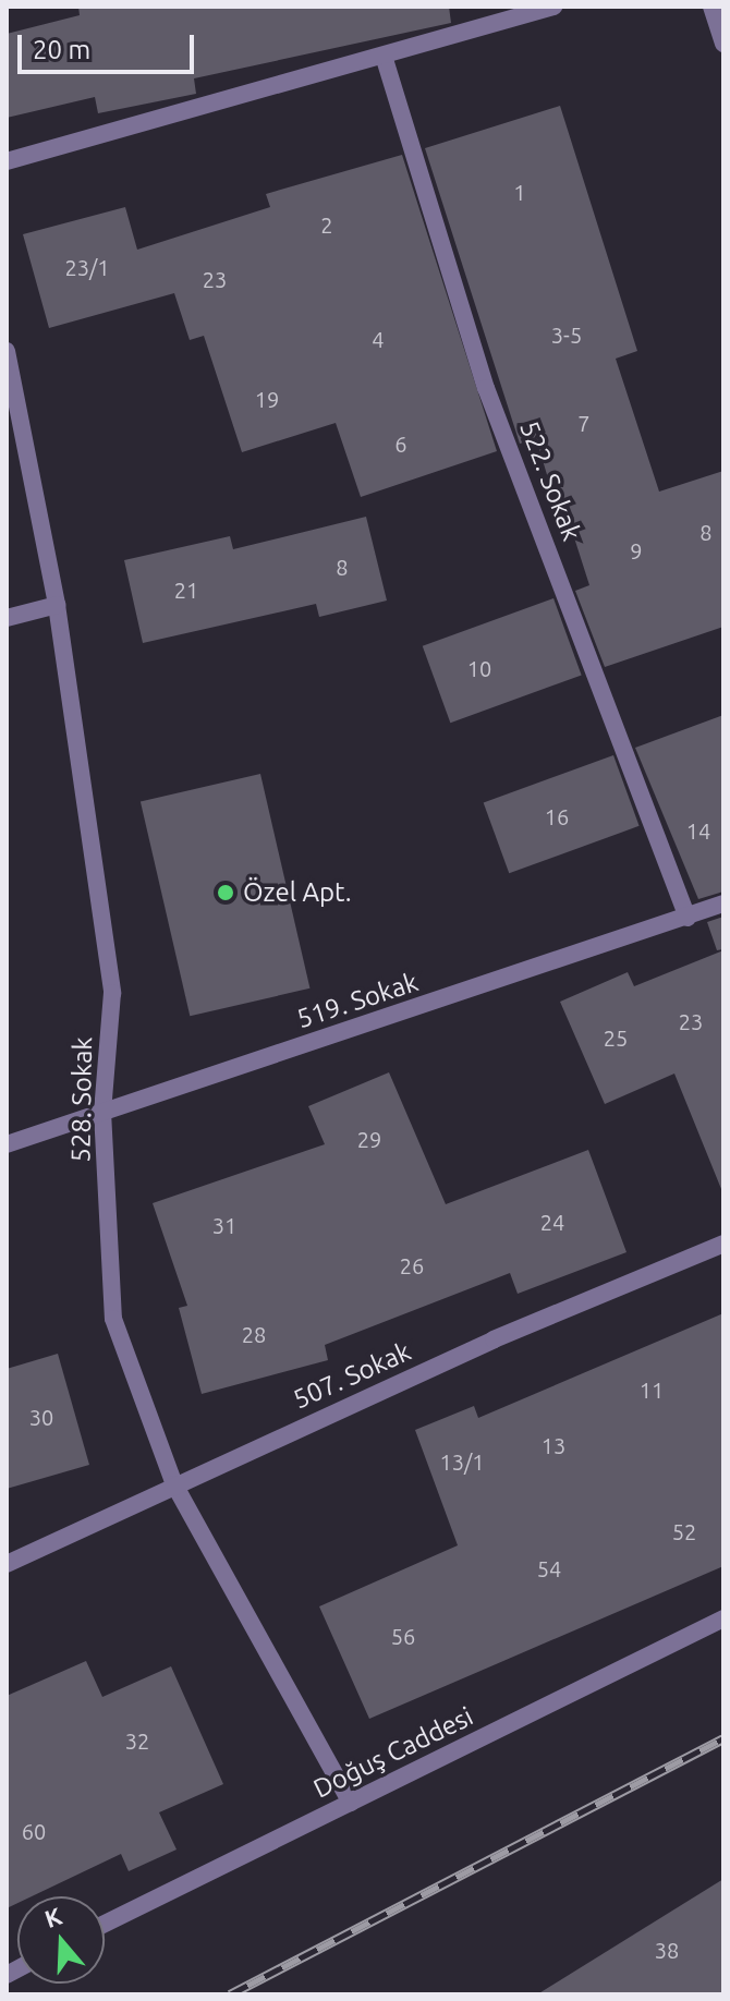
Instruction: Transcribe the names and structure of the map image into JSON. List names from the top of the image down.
{
  "streets": {
    "street": [
      "522. Sokak",
      "519. Sokak",
      "528. Sokak",
      "507. Sokak",
      "Doğuş Caddesi"
    ]
  },
  "crossings": [
    ["522. Sokak", "519. Sokak"],
    ["519. Sokak", "528. Sokak"],
    ["528. Sokak", "507. Sokak"],
    ["528. Sokak", "Doğuş Caddesi"]
  ],
  "places": ["Özel Apt."],
  "house_numbers": [
    "1",
    "2",
    "23/1",
    "23",
    "3-5",
    "4",
    "19",
    "7",
    "6",
    "8",
    "9",
    "8",
    "21",
    "10",
    "16",
    "14",
    "23",
    "25",
    "29",
    "24",
    "31",
    "26",
    "28",
    "11",
    "30",
    "13",
    "13/1",
    "52",
    "54",
    "56",
    "32",
    "60",
    "38"
  ],
  "scale_bar": "20 m",
  "north": "top"
}
